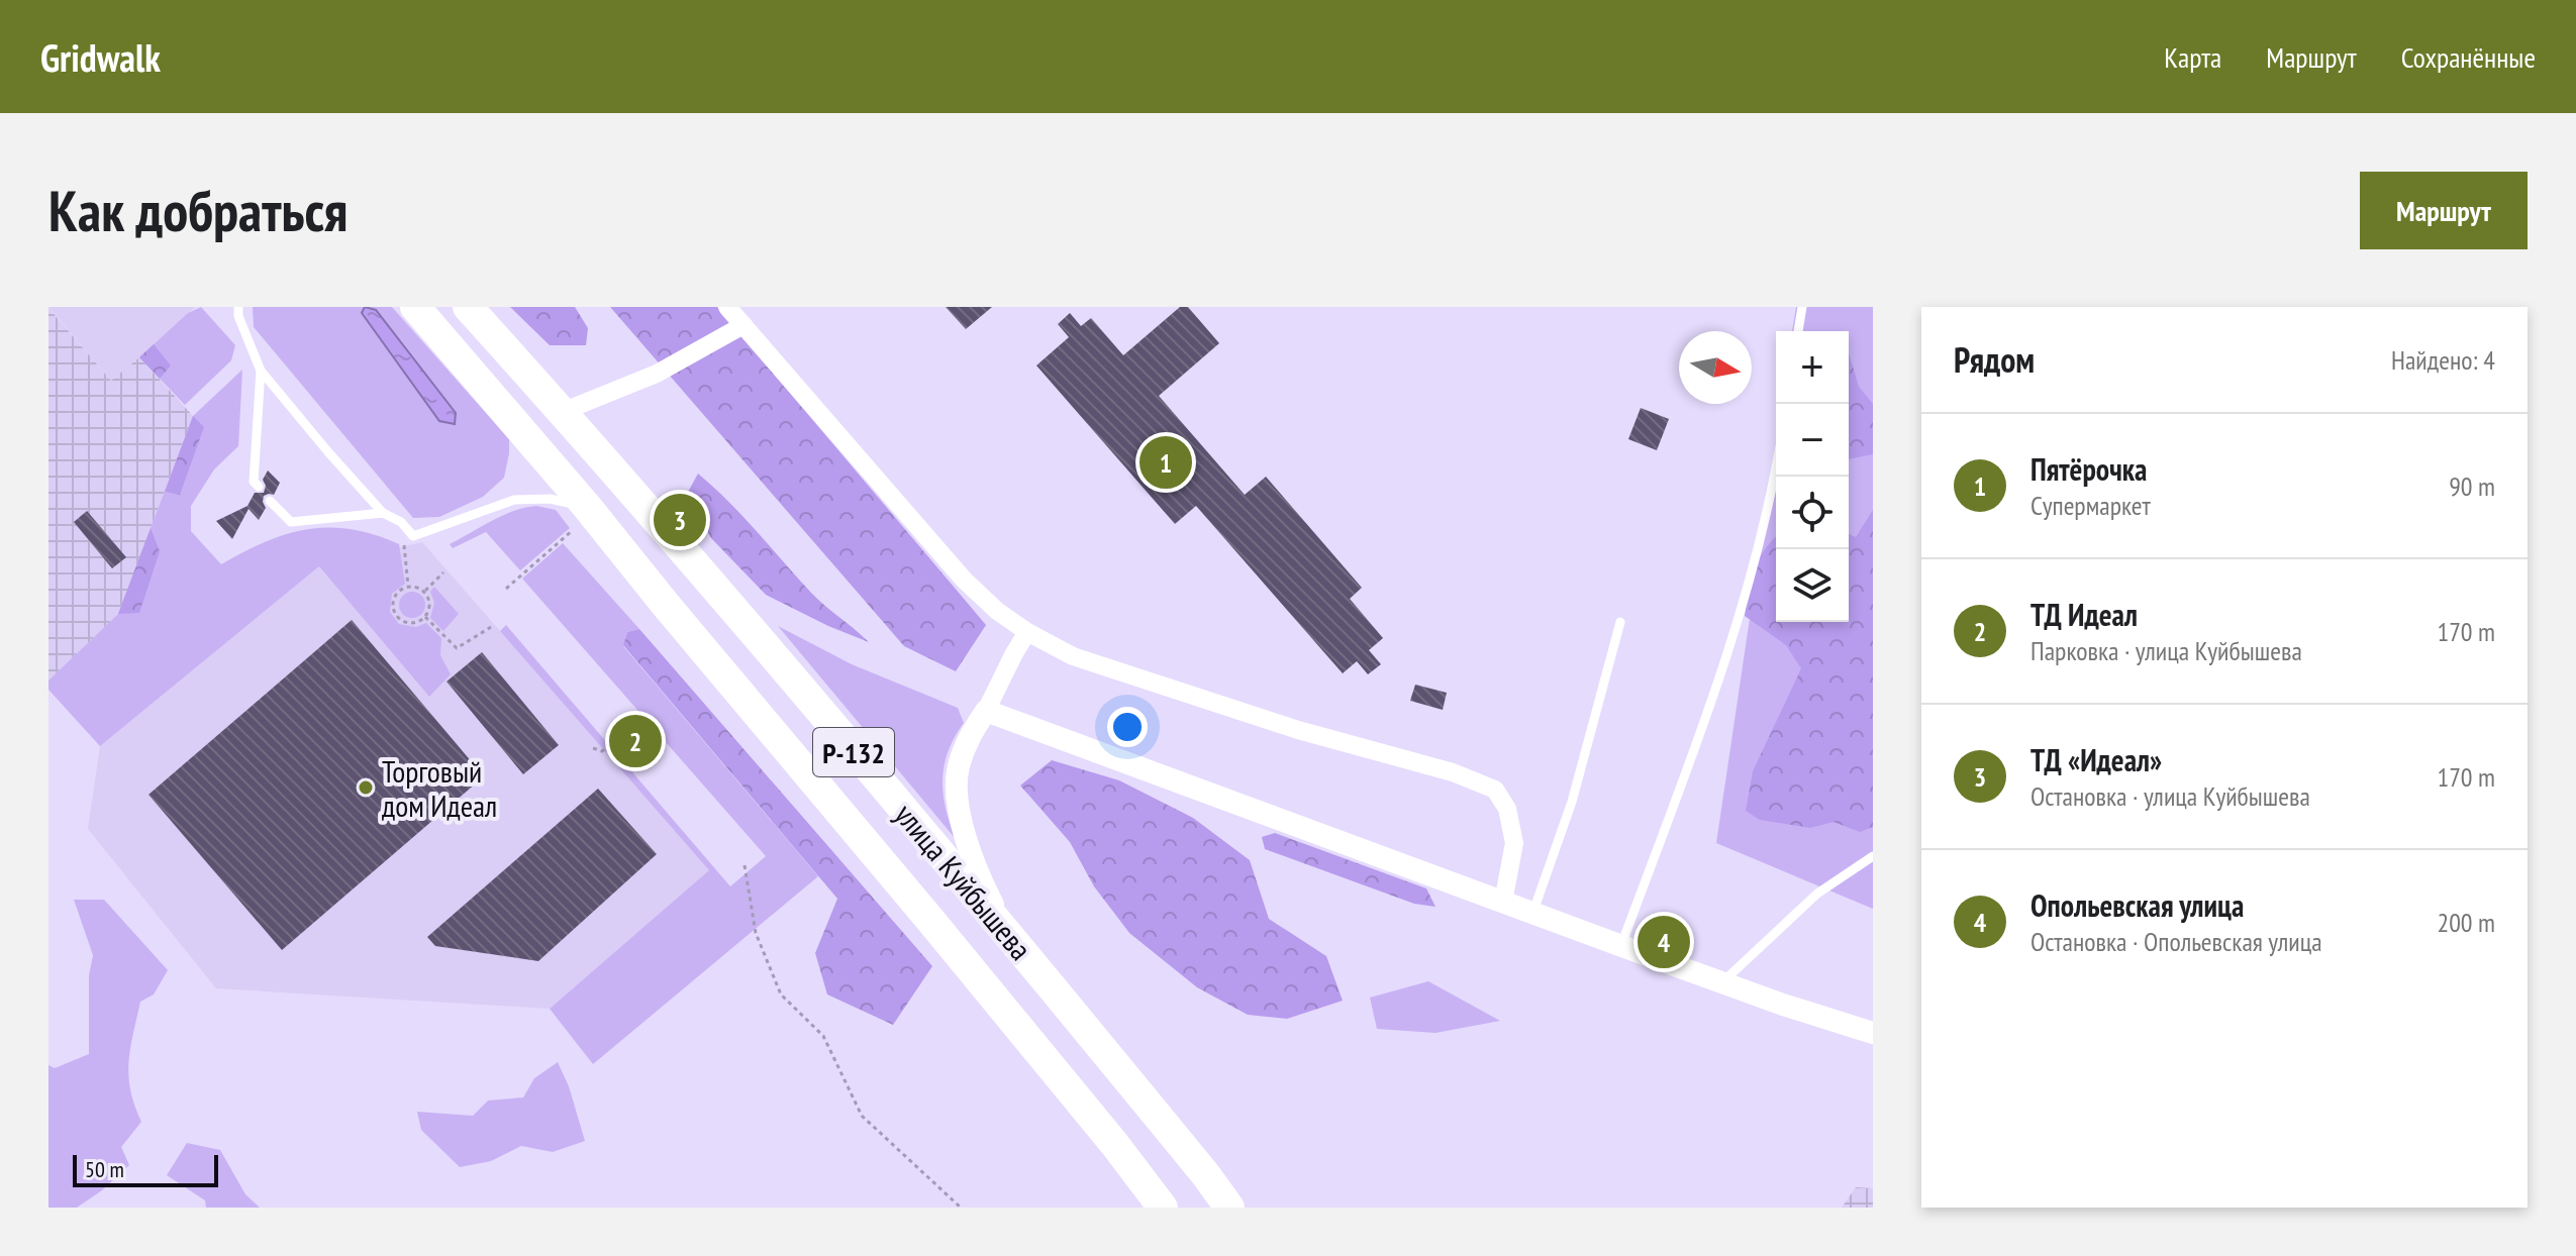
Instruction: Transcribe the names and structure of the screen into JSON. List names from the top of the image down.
{
  "streets": {
    "highway": ["Р-132", "улица Куйбышева"]
  },
  "places": ["Торговый дом Идеал"],
  "scale_bar": "50 m",
  "north": "right",
  "page": {
    "header": "Gridwalk",
    "nav": ["Карта", "Маршрут", "Сохранённые"],
    "buttons": "Маршрут",
    "title": "Как добраться",
    "heading": ["Рядом", "Найдено: 4"],
    "map_buttons": ["+", "−"],
    "list": [
      {
        "mark": "1",
        "name": "Пятёрочка",
        "note": "Супермаркет",
        "value": "90 m"
      },
      {
        "mark": "2",
        "name": "ТД Идеал",
        "note": "Парковка · улица Куйбышева",
        "value": "170 m"
      },
      {
        "mark": "3",
        "name": "ТД «Идеал»",
        "note": "Остановка · улица Куйбышева",
        "value": "170 m"
      },
      {
        "mark": "4",
        "name": "Опольевская улица",
        "note": "Остановка · Опольевская улица",
        "value": "200 m"
      }
    ],
    "pins": [
      "1",
      "3",
      "2",
      "4"
    ],
    "scale": "50 m"
  }
}
